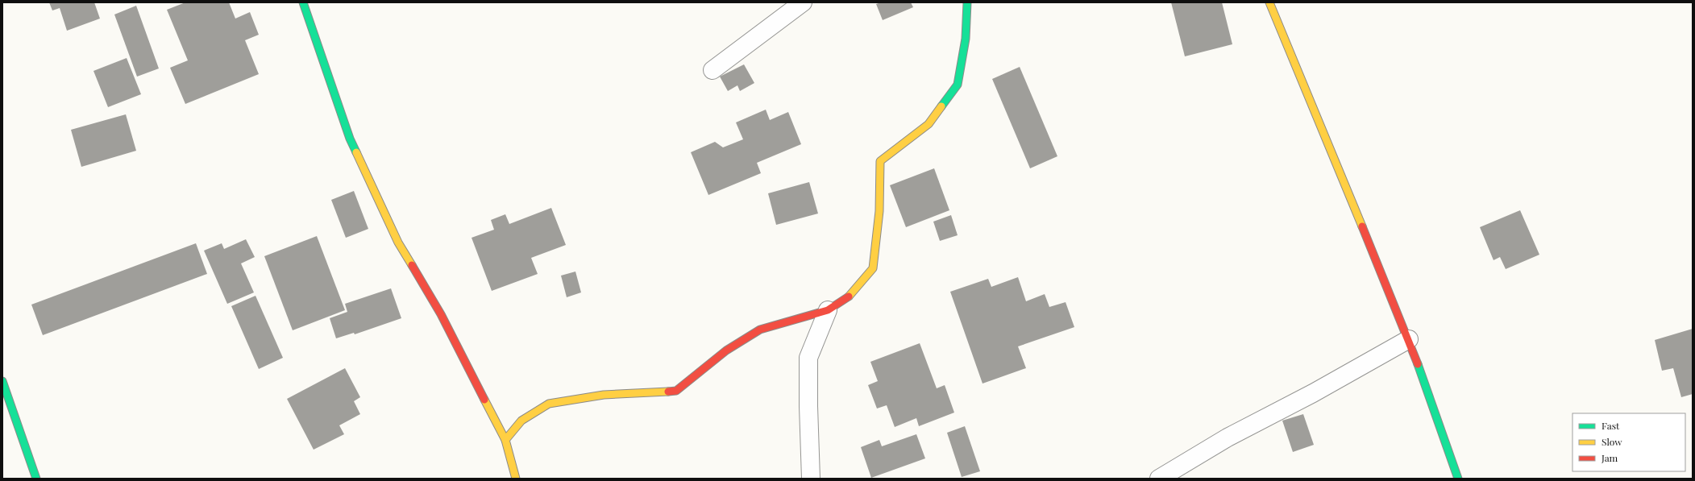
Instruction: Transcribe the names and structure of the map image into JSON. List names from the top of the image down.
{
  "legend": ["Fast", "Slow", "Jam"]
}
